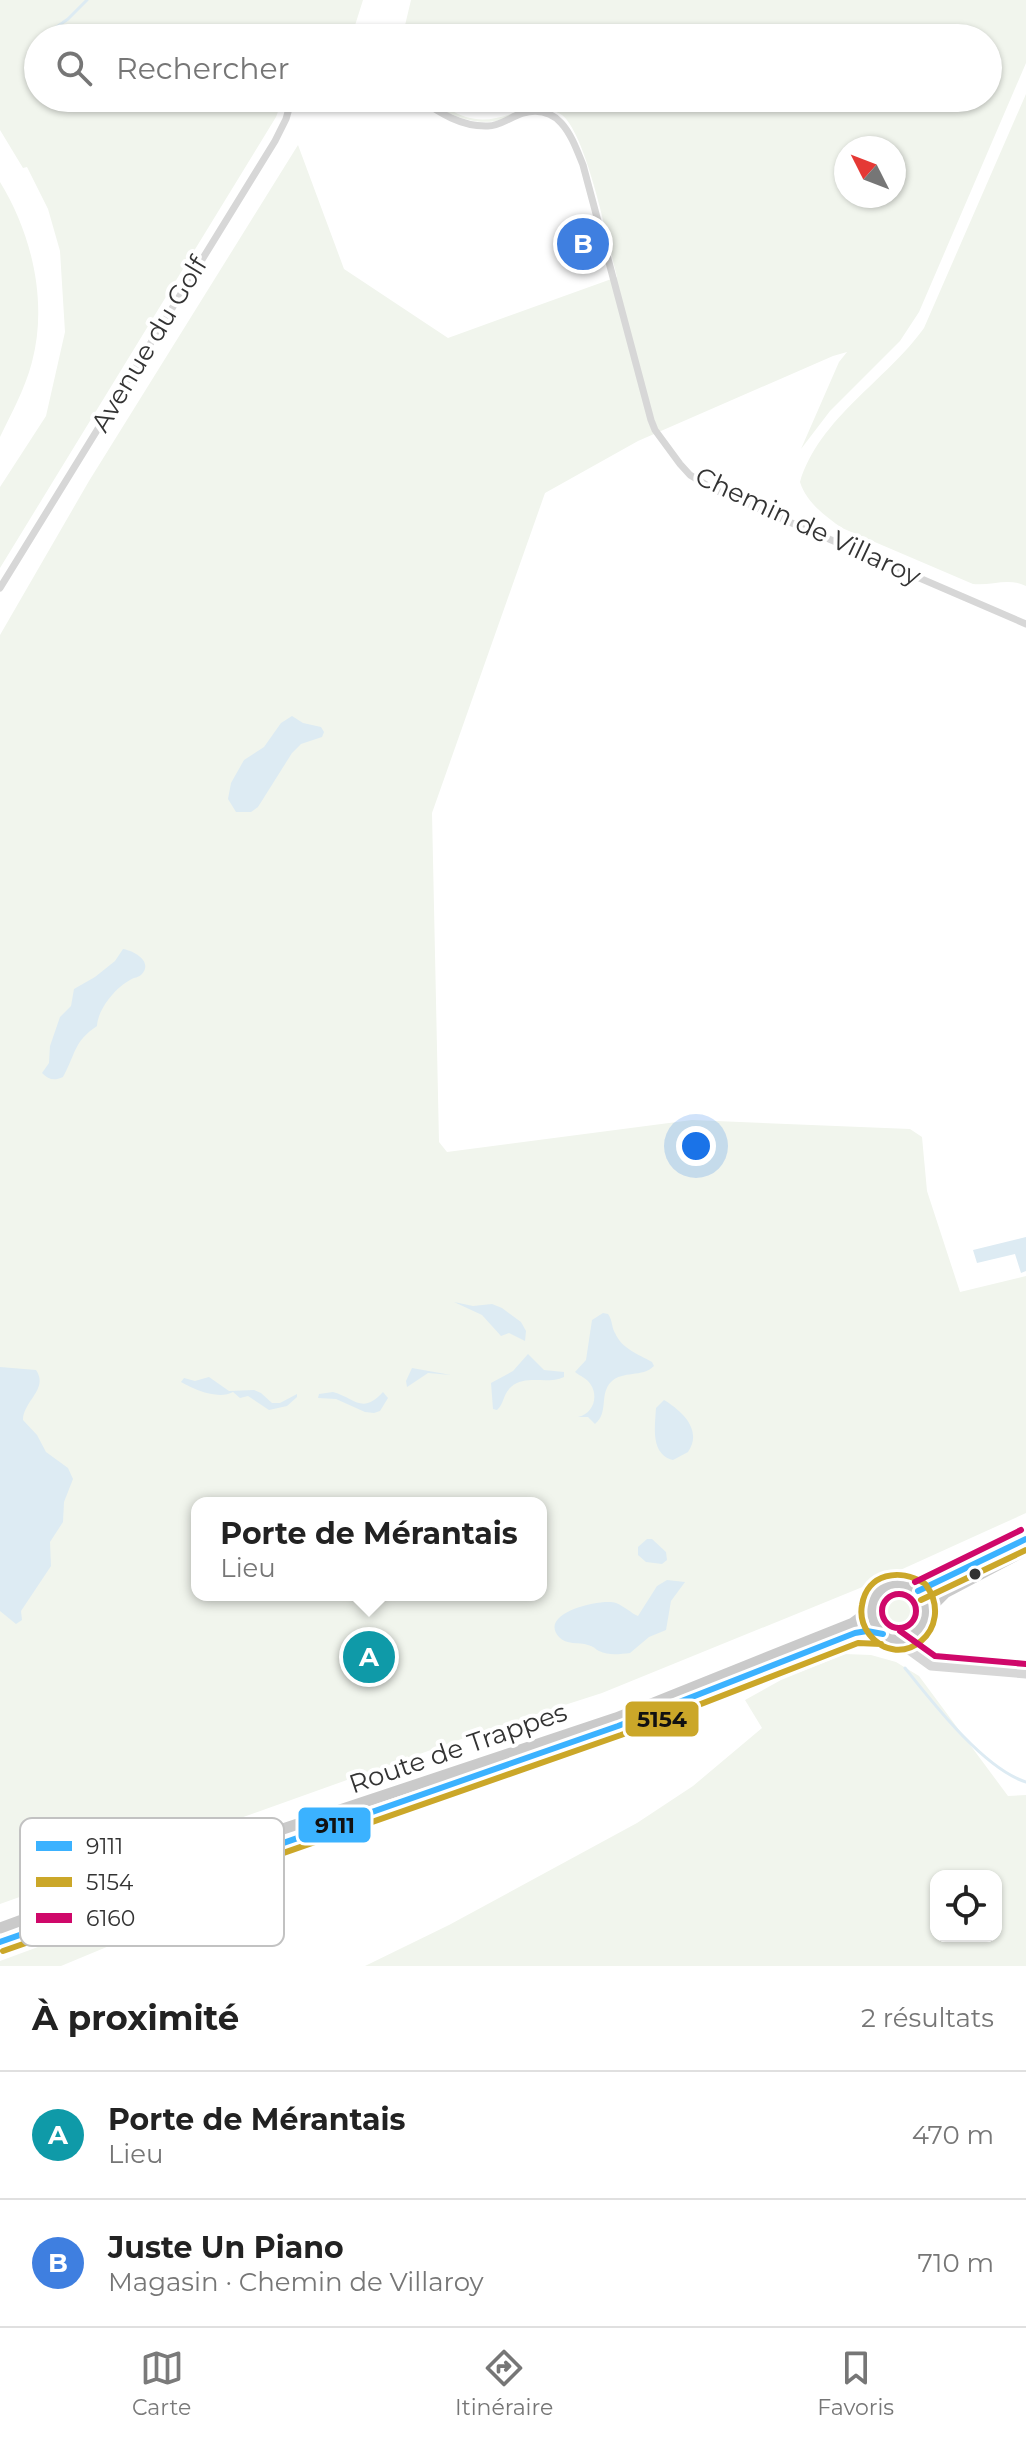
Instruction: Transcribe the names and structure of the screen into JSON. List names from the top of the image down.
{
  "streets": {
    "main road": ["Route de Trappes"],
    "street": ["Avenue du Golf", "Chemin de Villaroy"]
  },
  "lines": ["transit line 6160", "transit line 9111", "transit line 5154"],
  "legend": ["9111", "5154", "6160"],
  "north": "top left",
  "page": {
    "search": "Rechercher",
    "pins": ["B", "A"],
    "popup": ["Porte de Mérantais", "Lieu"],
    "heading": ["À proximité", "2 résultats"],
    "list": [
      {
        "mark": "A",
        "name": "Porte de Mérantais",
        "note": "Lieu",
        "value": "470 m"
      },
      {
        "mark": "B",
        "name": "Juste Un Piano",
        "note": "Magasin · Chemin de Villaroy",
        "value": "710 m"
      }
    ],
    "nav": ["Carte", "Itinéraire", "Favoris"]
  }
}
